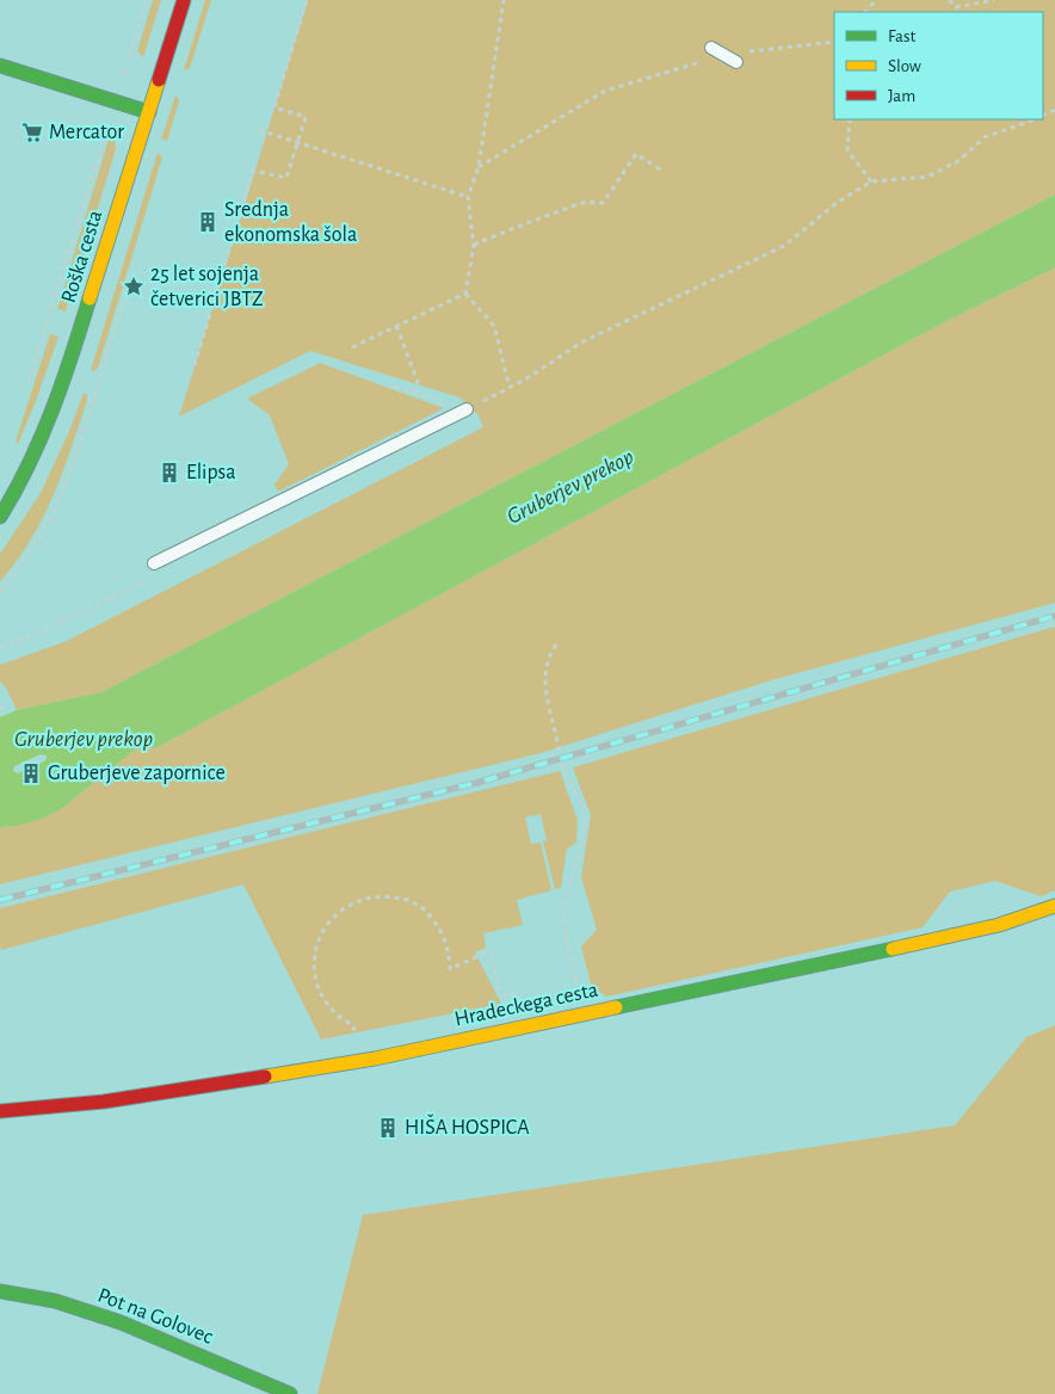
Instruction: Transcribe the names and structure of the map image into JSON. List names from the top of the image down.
{
  "streets": {
    "street": ["Roška cesta", "Hradeckega cesta", "Pot na Golovec"]
  },
  "water": ["Gruberjev prekop"],
  "places": {
    "supermarket": ["Mercator"],
    "building": [
      "Srednja ekonomska šola",
      "Elipsa",
      "Gruberjeve zapornice",
      "HIŠA HOSPICA"
    ],
    "place": ["25 let sojenja četverici JBTZ"]
  },
  "legend": ["Fast", "Slow", "Jam"]
}
